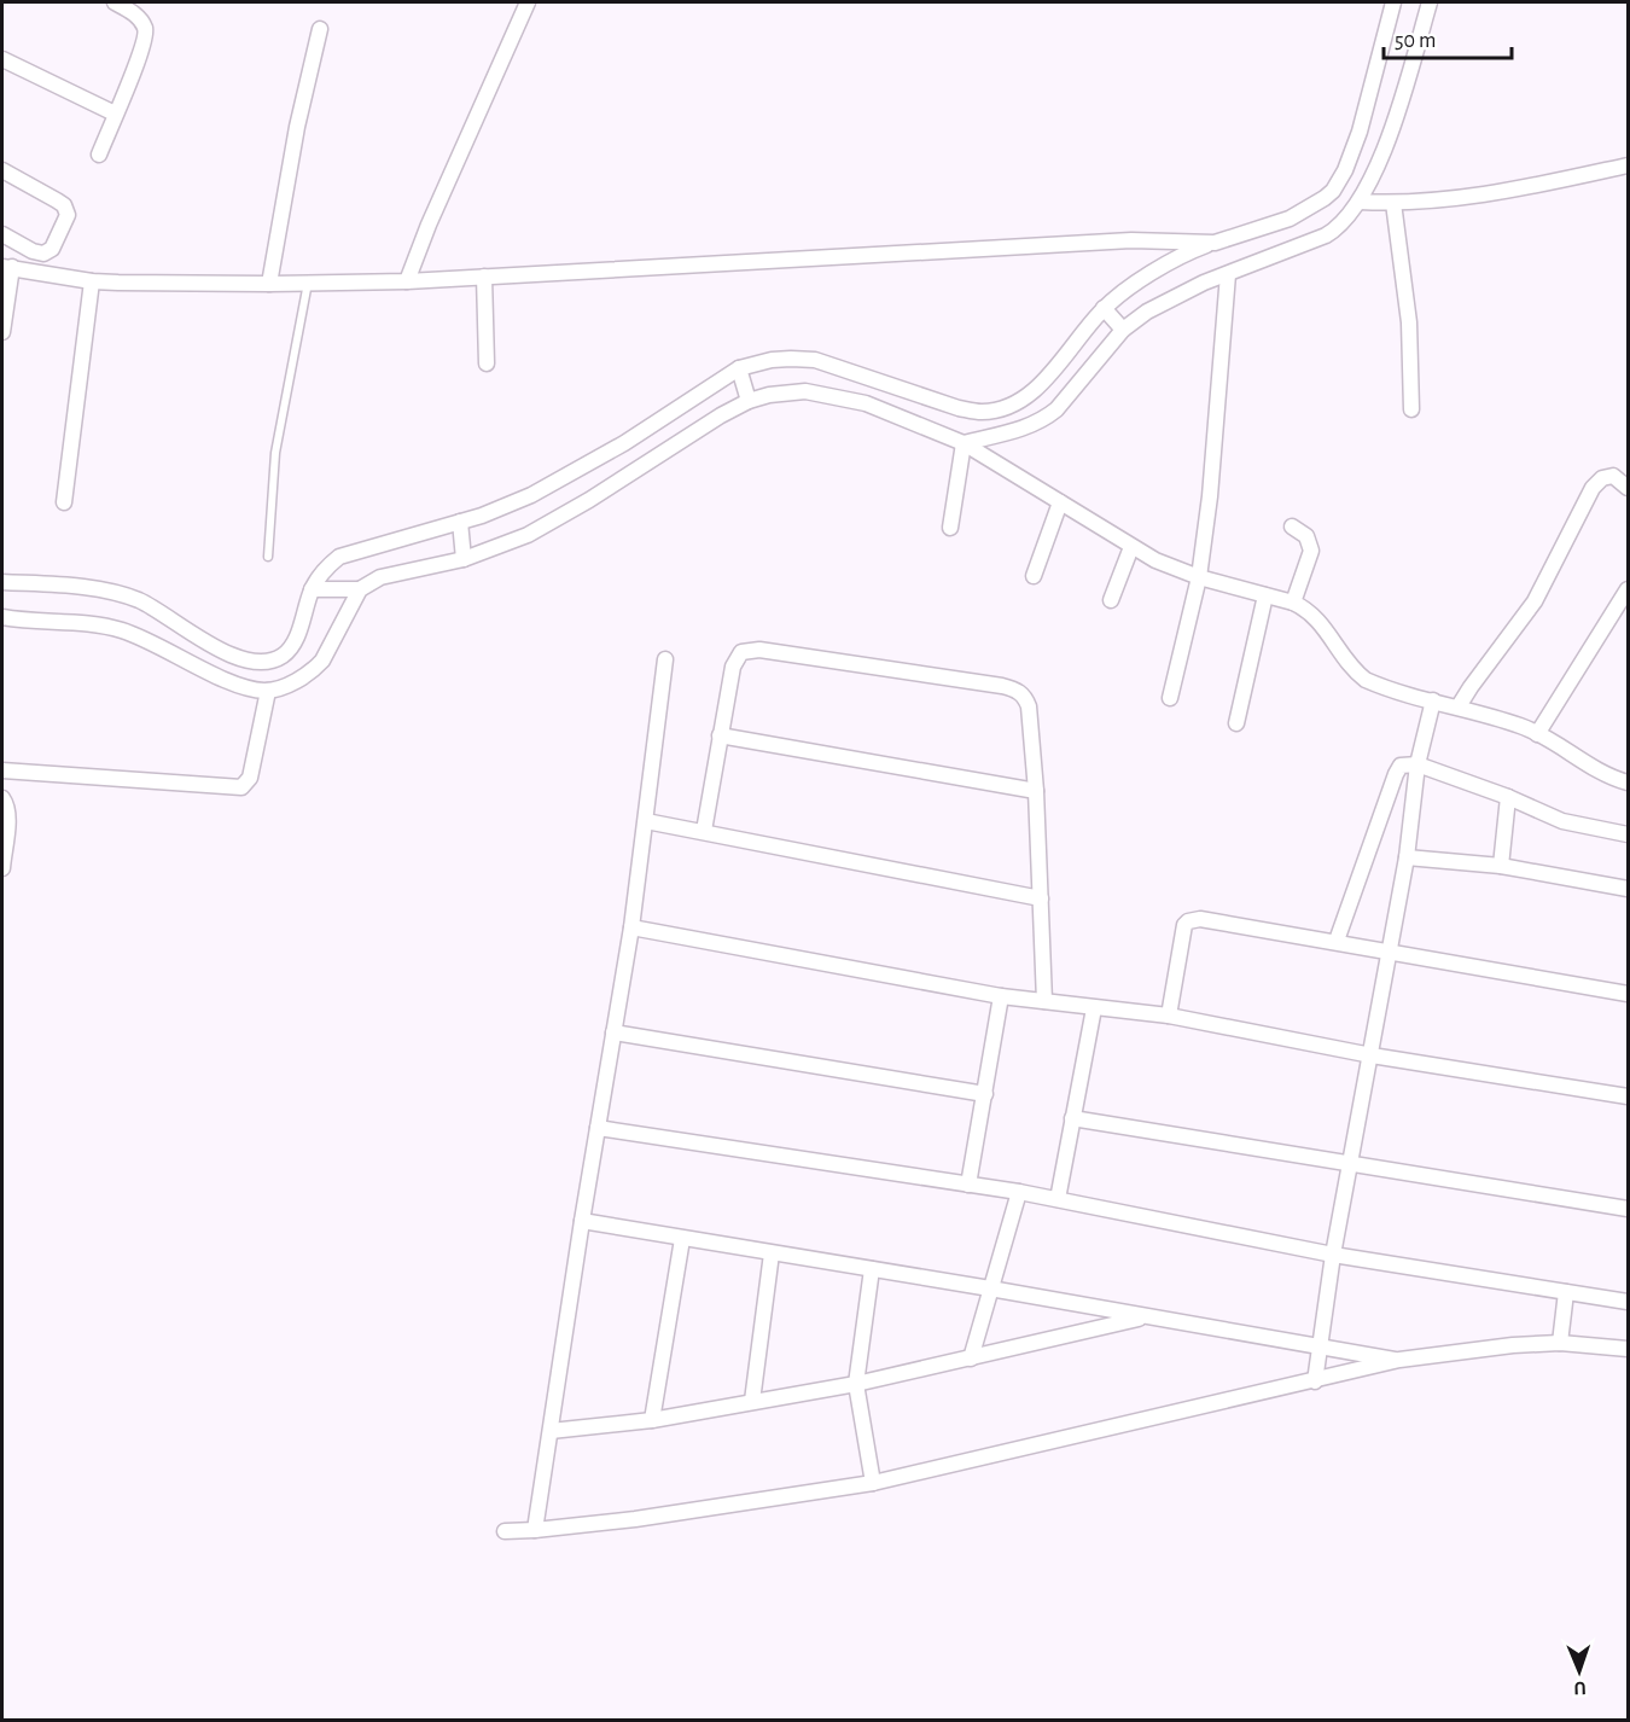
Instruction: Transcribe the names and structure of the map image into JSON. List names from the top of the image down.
{
  "scale_bar": "50 m",
  "north": "bottom"
}
